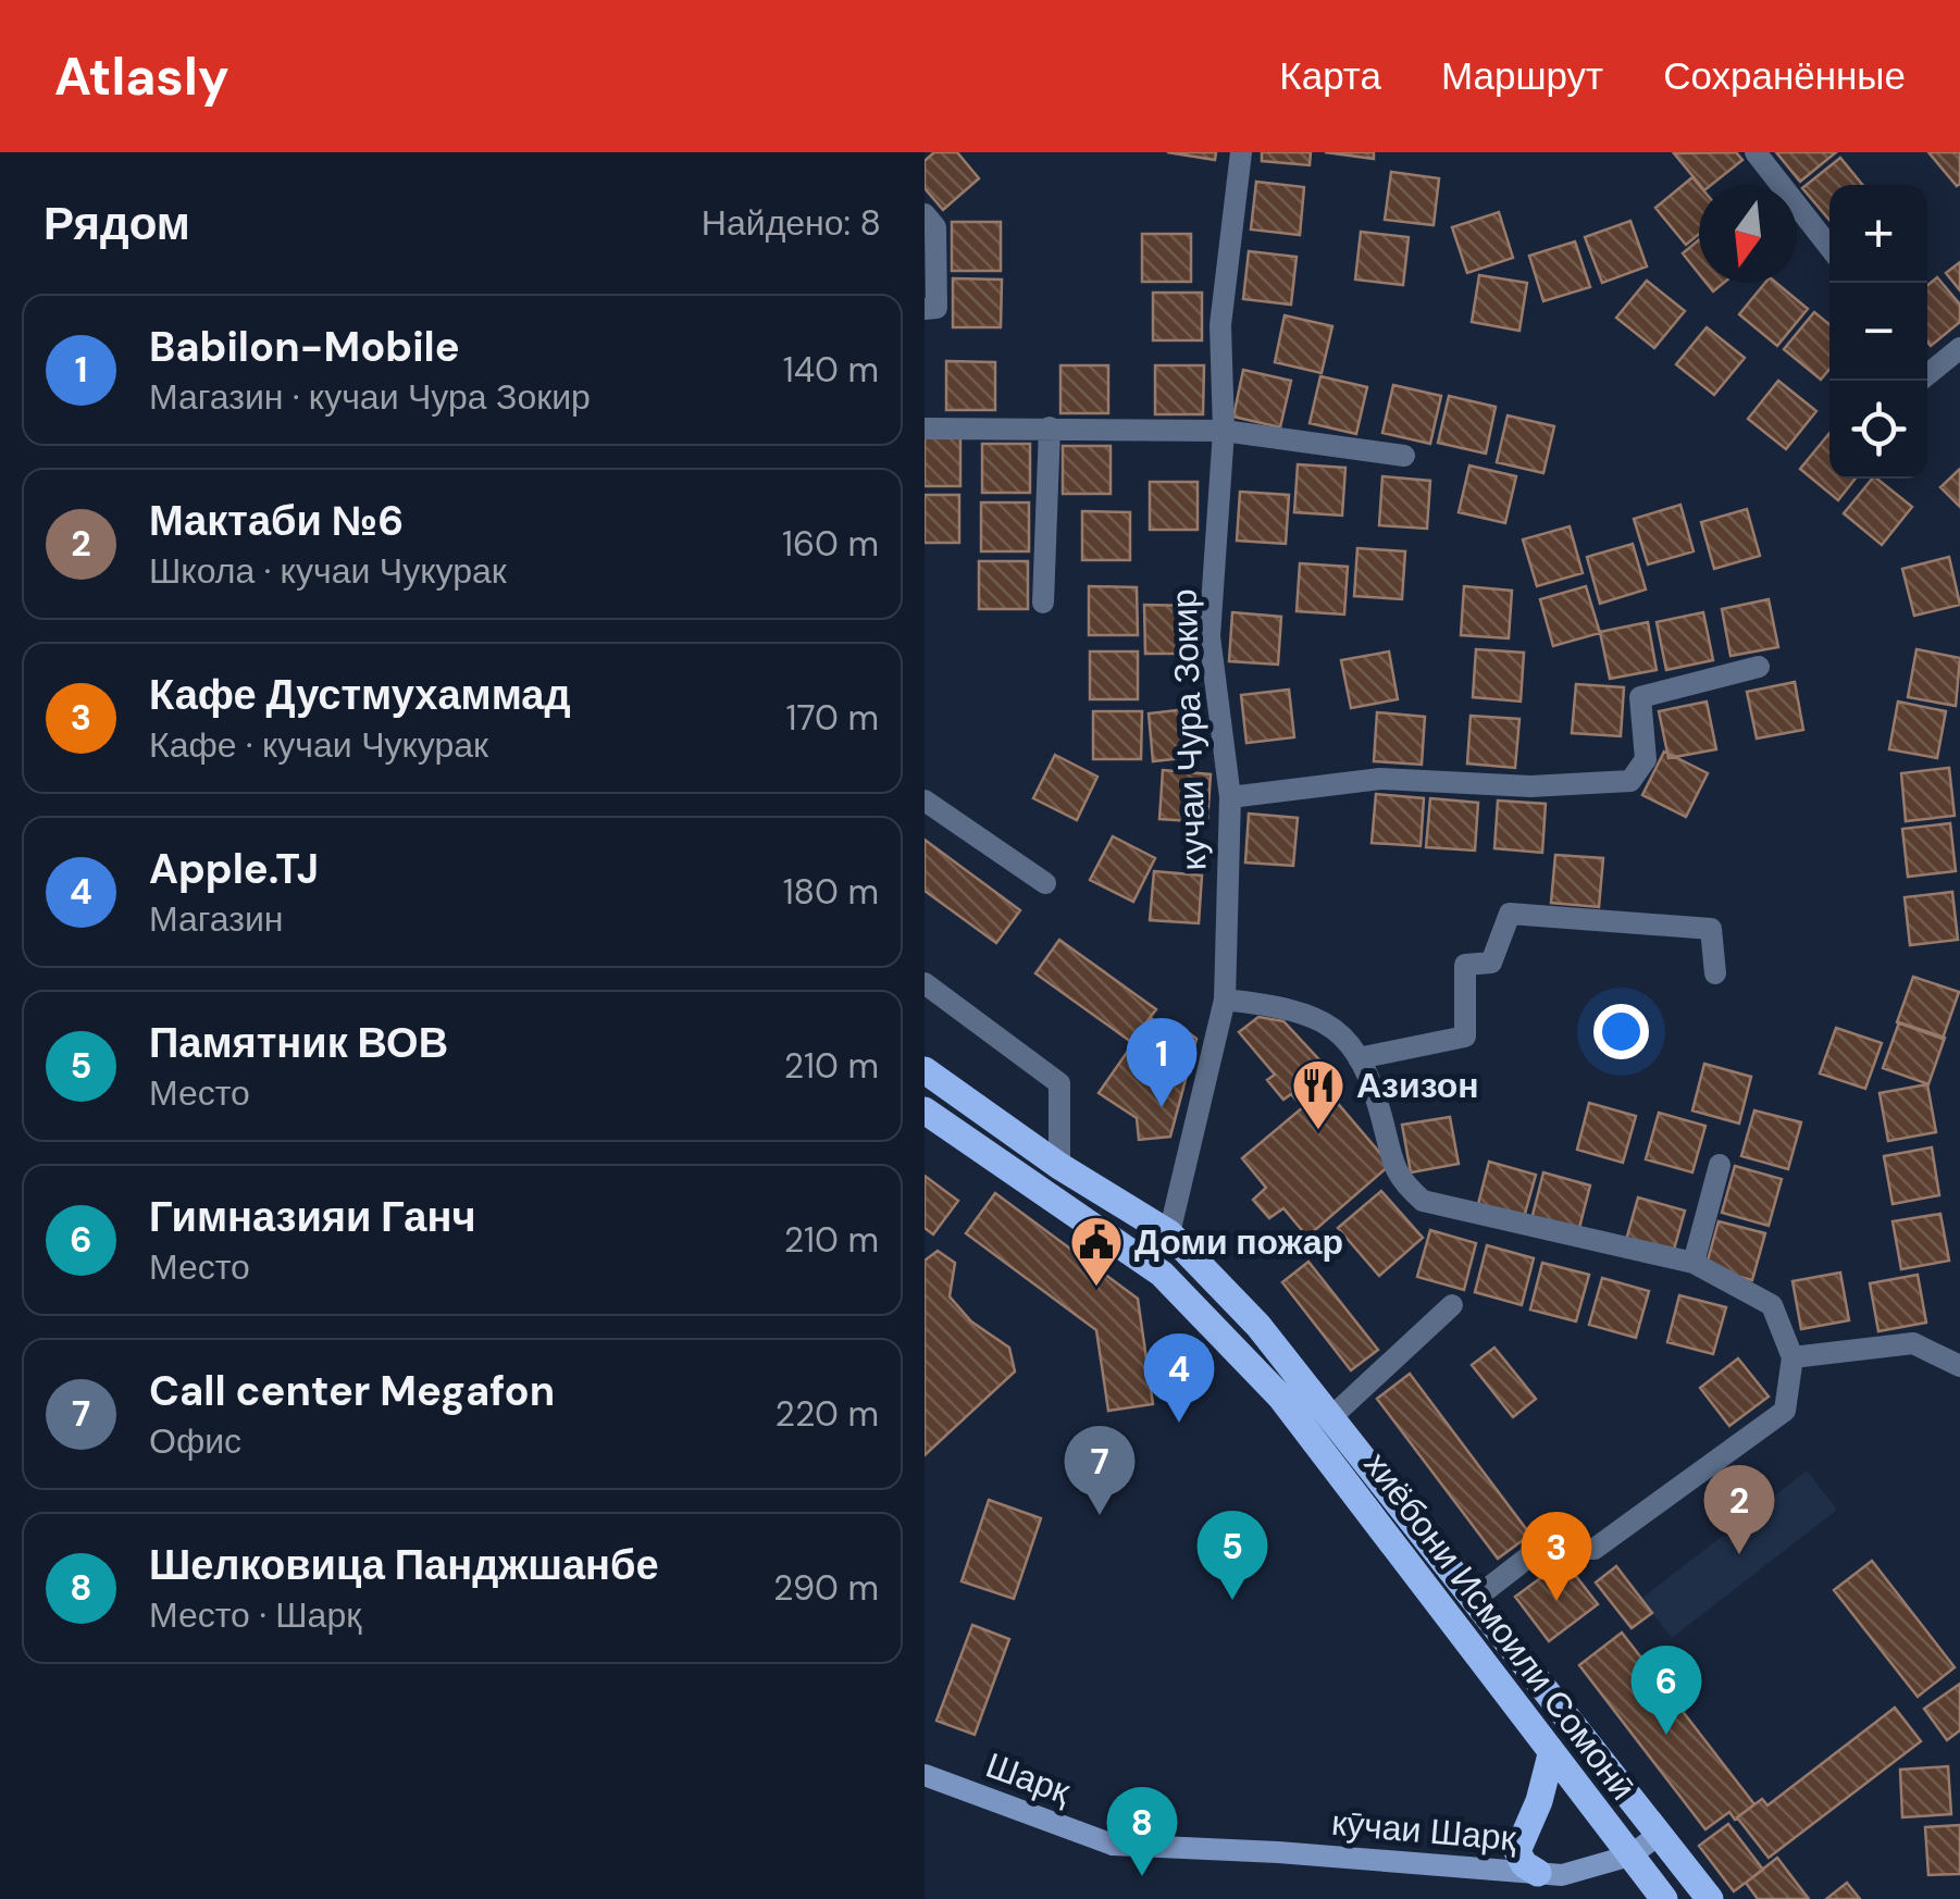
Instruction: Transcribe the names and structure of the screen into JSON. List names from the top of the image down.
{
  "streets": {
    "main road": ["хиёбони Исмоили Сомонӣ", "Шарқ", "кӯчаи Шарқ"],
    "street": ["кучаи Чура Зокир"]
  },
  "crossings": [
    ["кучаи Чура Зокир", "хиёбони Исмоили Сомонӣ"],
    ["хиёбони Исмоили Сомонӣ", "кӯчаи Шарқ"],
    ["Шарқ", "кӯчаи Шарқ"]
  ],
  "places": {
    "restaurant": ["Азизон"],
    "public building": ["Доми пожар"]
  },
  "north": "bottom",
  "page": {
    "header": "Atlasly",
    "nav": ["Карта", "Маршрут", "Сохранённые"],
    "heading": ["Рядом", "Найдено: 8"],
    "map_buttons": ["+", "−"],
    "list": [
      {
        "mark": "1",
        "name": "Babilon-Mobile",
        "note": "Магазин · кучаи Чура Зокир",
        "value": "140 m"
      },
      {
        "mark": "2",
        "name": "Мактаби №6",
        "note": "Школа · кучаи Чукурак",
        "value": "160 m"
      },
      {
        "mark": "3",
        "name": "Кафе Дустмухаммад",
        "note": "Кафе · кучаи Чукурак",
        "value": "170 m"
      },
      {
        "mark": "4",
        "name": "Apple.TJ",
        "note": "Магазин",
        "value": "180 m"
      },
      {
        "mark": "5",
        "name": "Памятник ВОВ",
        "note": "Место",
        "value": "210 m"
      },
      {
        "mark": "6",
        "name": "Гимназияи Ганч",
        "note": "Место",
        "value": "210 m"
      },
      {
        "mark": "7",
        "name": "Call center Megafon",
        "note": "Офис",
        "value": "220 m"
      },
      {
        "mark": "8",
        "name": "Шелковица Панджшанбе",
        "note": "Место · Шарқ",
        "value": "290 m"
      }
    ],
    "pins": [
      "1",
      "4",
      "7",
      "2",
      "5",
      "3",
      "6",
      "8"
    ]
  }
}
